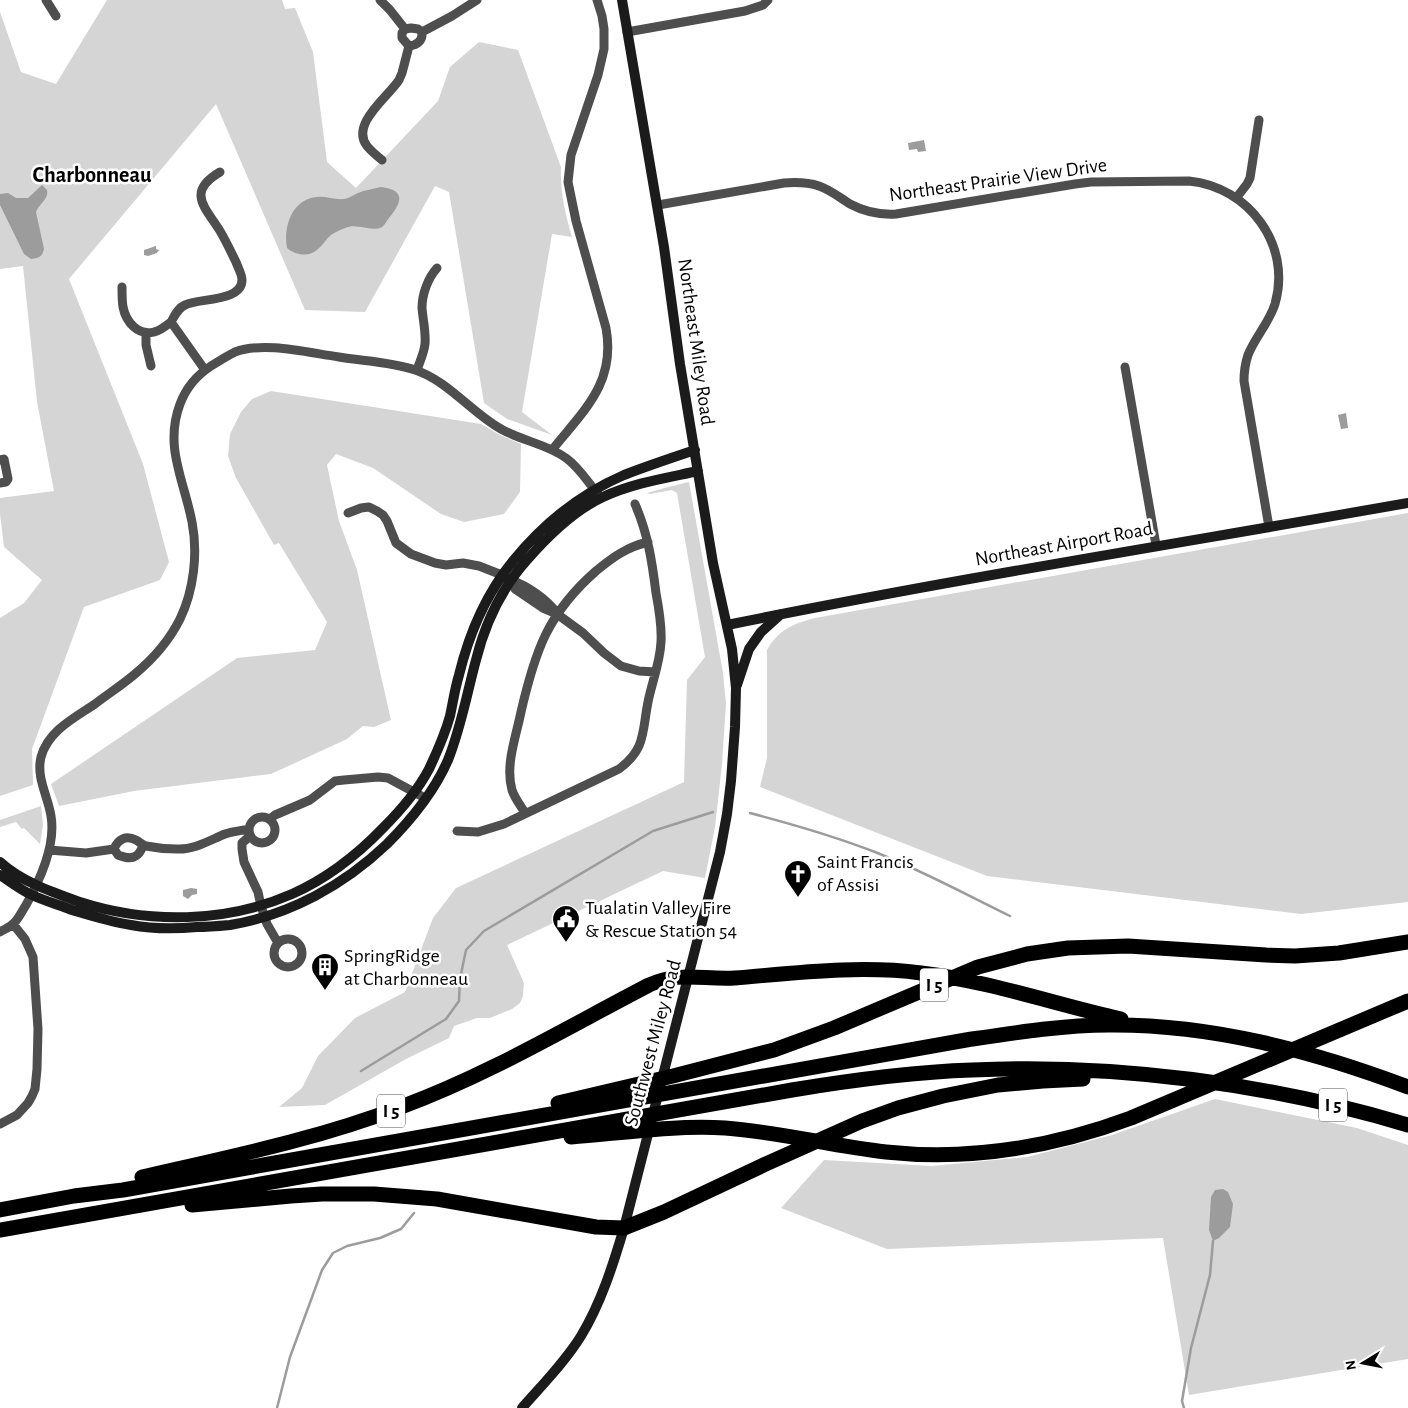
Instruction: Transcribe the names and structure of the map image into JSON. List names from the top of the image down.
{
  "streets": {
    "highway": ["I 5"],
    "street": [
      "Northeast Prairie View Drive",
      "Northeast Miley Road",
      "Northeast Airport Road",
      "Southwest Miley Road"
    ]
  },
  "crossings": [
    ["Northeast Prairie View Drive", "Northeast Miley Road"],
    ["Northeast Prairie View Drive", "Northeast Airport Road"],
    ["Northeast Miley Road", "Northeast Airport Road"],
    ["Northeast Miley Road", "Southwest Miley Road"],
    ["I 5", "Southwest Miley Road"]
  ],
  "districts": ["Charbonneau"],
  "places": {
    "church": ["Saint Francis of Assisi"],
    "public building": ["Tualatin Valley Fire & Rescue Station 54"],
    "building": ["SpringRidge at Charbonneau"]
  },
  "north": "left"
}
